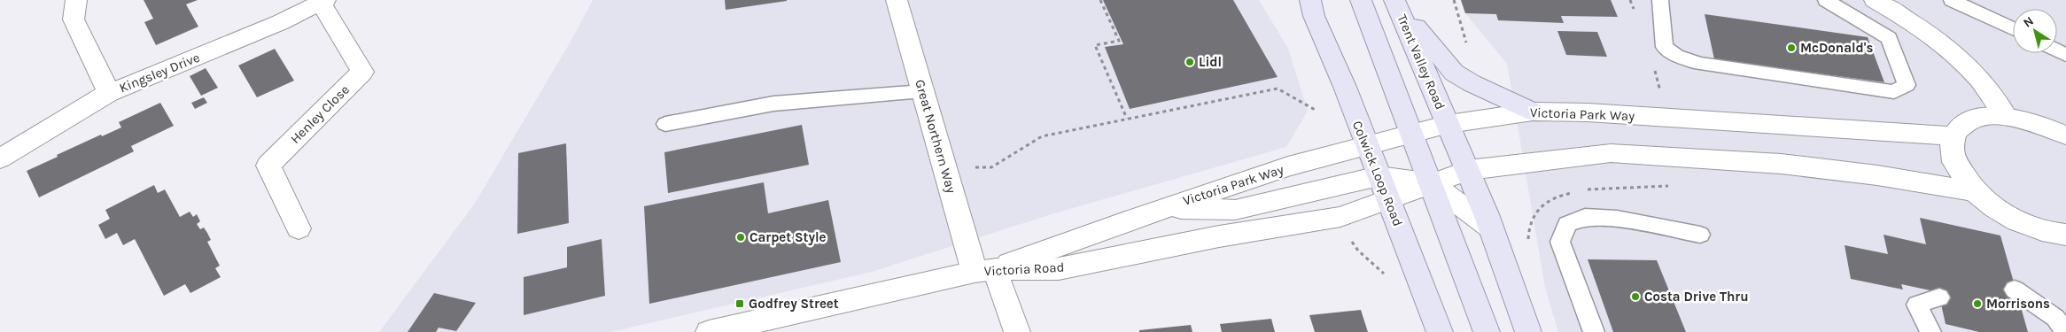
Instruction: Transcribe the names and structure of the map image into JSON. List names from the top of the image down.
{
  "streets": {
    "main road": ["Trent Valley Road", "Colwick Loop Road"],
    "street": [
      "Kingsley Drive",
      "Henley Close",
      "Victoria Park Way",
      "Great Northern Way",
      "Victoria Road"
    ]
  },
  "crossings": [
    ["Trent Valley Road", "Victoria Park Way"],
    ["Kingsley Drive", "Henley Close"],
    ["Victoria Park Way", "Great Northern Way"],
    ["Victoria Park Way", "Colwick Loop Road"],
    ["Victoria Park Way", "Victoria Road"],
    ["Great Northern Way", "Victoria Road"],
    ["Colwick Loop Road", "Victoria Road"]
  ],
  "places": {
    "other": [
      "McDonald's",
      "Lidl",
      "Carpet Style",
      "Costa Drive Thru",
      "Morrisons"
    ],
    "transit": ["Godfrey Street"]
  },
  "north": "top left"
}
